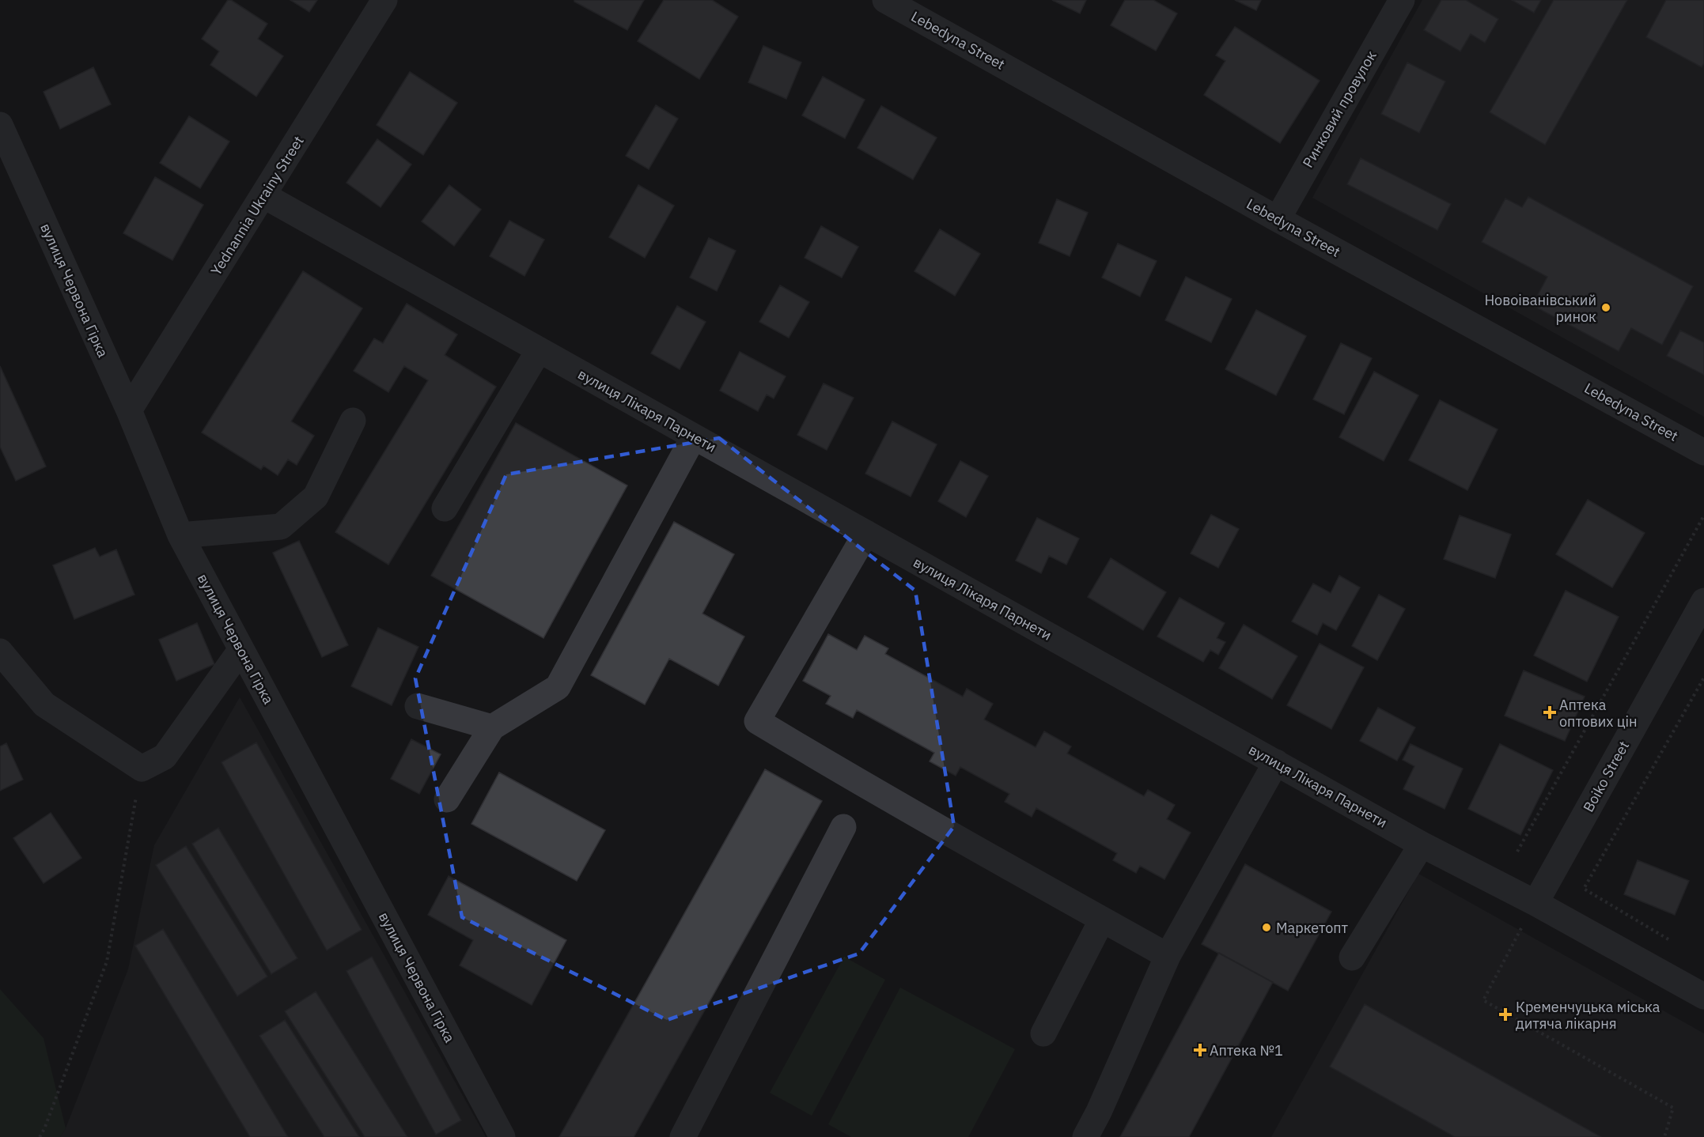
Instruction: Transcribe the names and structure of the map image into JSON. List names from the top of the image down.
{
  "streets": {
    "street": [
      "Lebedyna Street",
      "Ринковий провулок",
      "Yednannia Ukrainy Street",
      "вулиця Червона Гірка",
      "вулиця Лікаря Парнети",
      "Boiko Street"
    ]
  },
  "crossings": [
    ["Lebedyna Street", "Ринковий провулок"],
    ["Yednannia Ukrainy Street", "вулиця Червона Гірка"],
    ["Yednannia Ukrainy Street", "вулиця Лікаря Парнети"],
    ["вулиця Лікаря Парнети", "Boiko Street"]
  ],
  "places": {
    "other": ["Новоіванівський ринок", "Маркетопт"],
    "health": ["Аптека оптових цін", "Кременчуцька міська дитяча лікарня", "Аптека №1"]
  }
}
